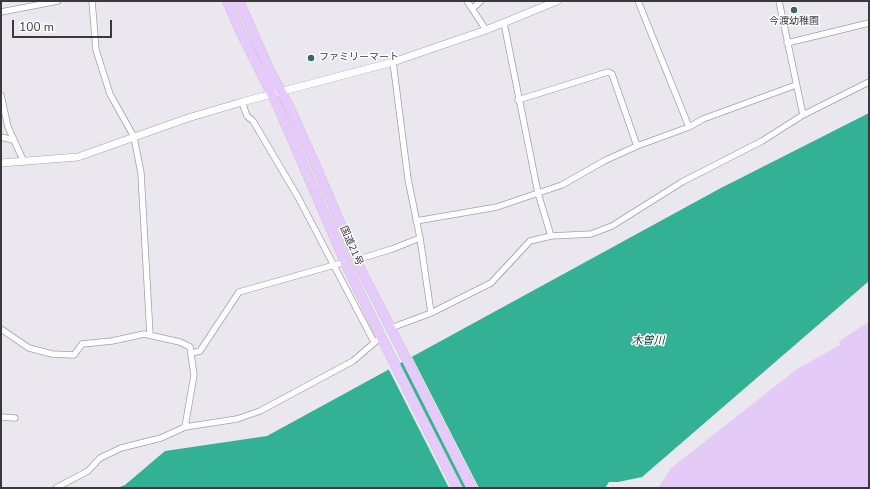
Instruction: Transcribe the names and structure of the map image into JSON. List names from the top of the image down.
{
  "streets": {
    "highway": ["国道21号"]
  },
  "water": ["木曽川"],
  "places": ["今渡幼稚園", "ファミリーマート"],
  "scale_bar": "100 m"
}
